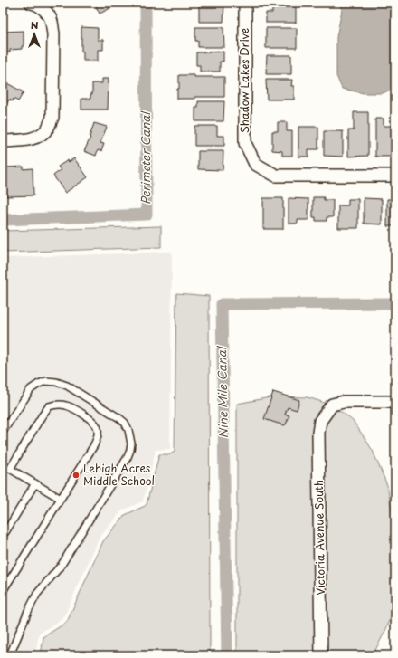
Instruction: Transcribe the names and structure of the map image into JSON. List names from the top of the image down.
{
  "streets": {
    "street": ["Shadow Lakes Drive", "Victoria Avenue South"]
  },
  "water": ["Perimeter Canal", "Nine Mile Canal"],
  "places": ["Lehigh Acres Middle School"],
  "north": "top"
}
